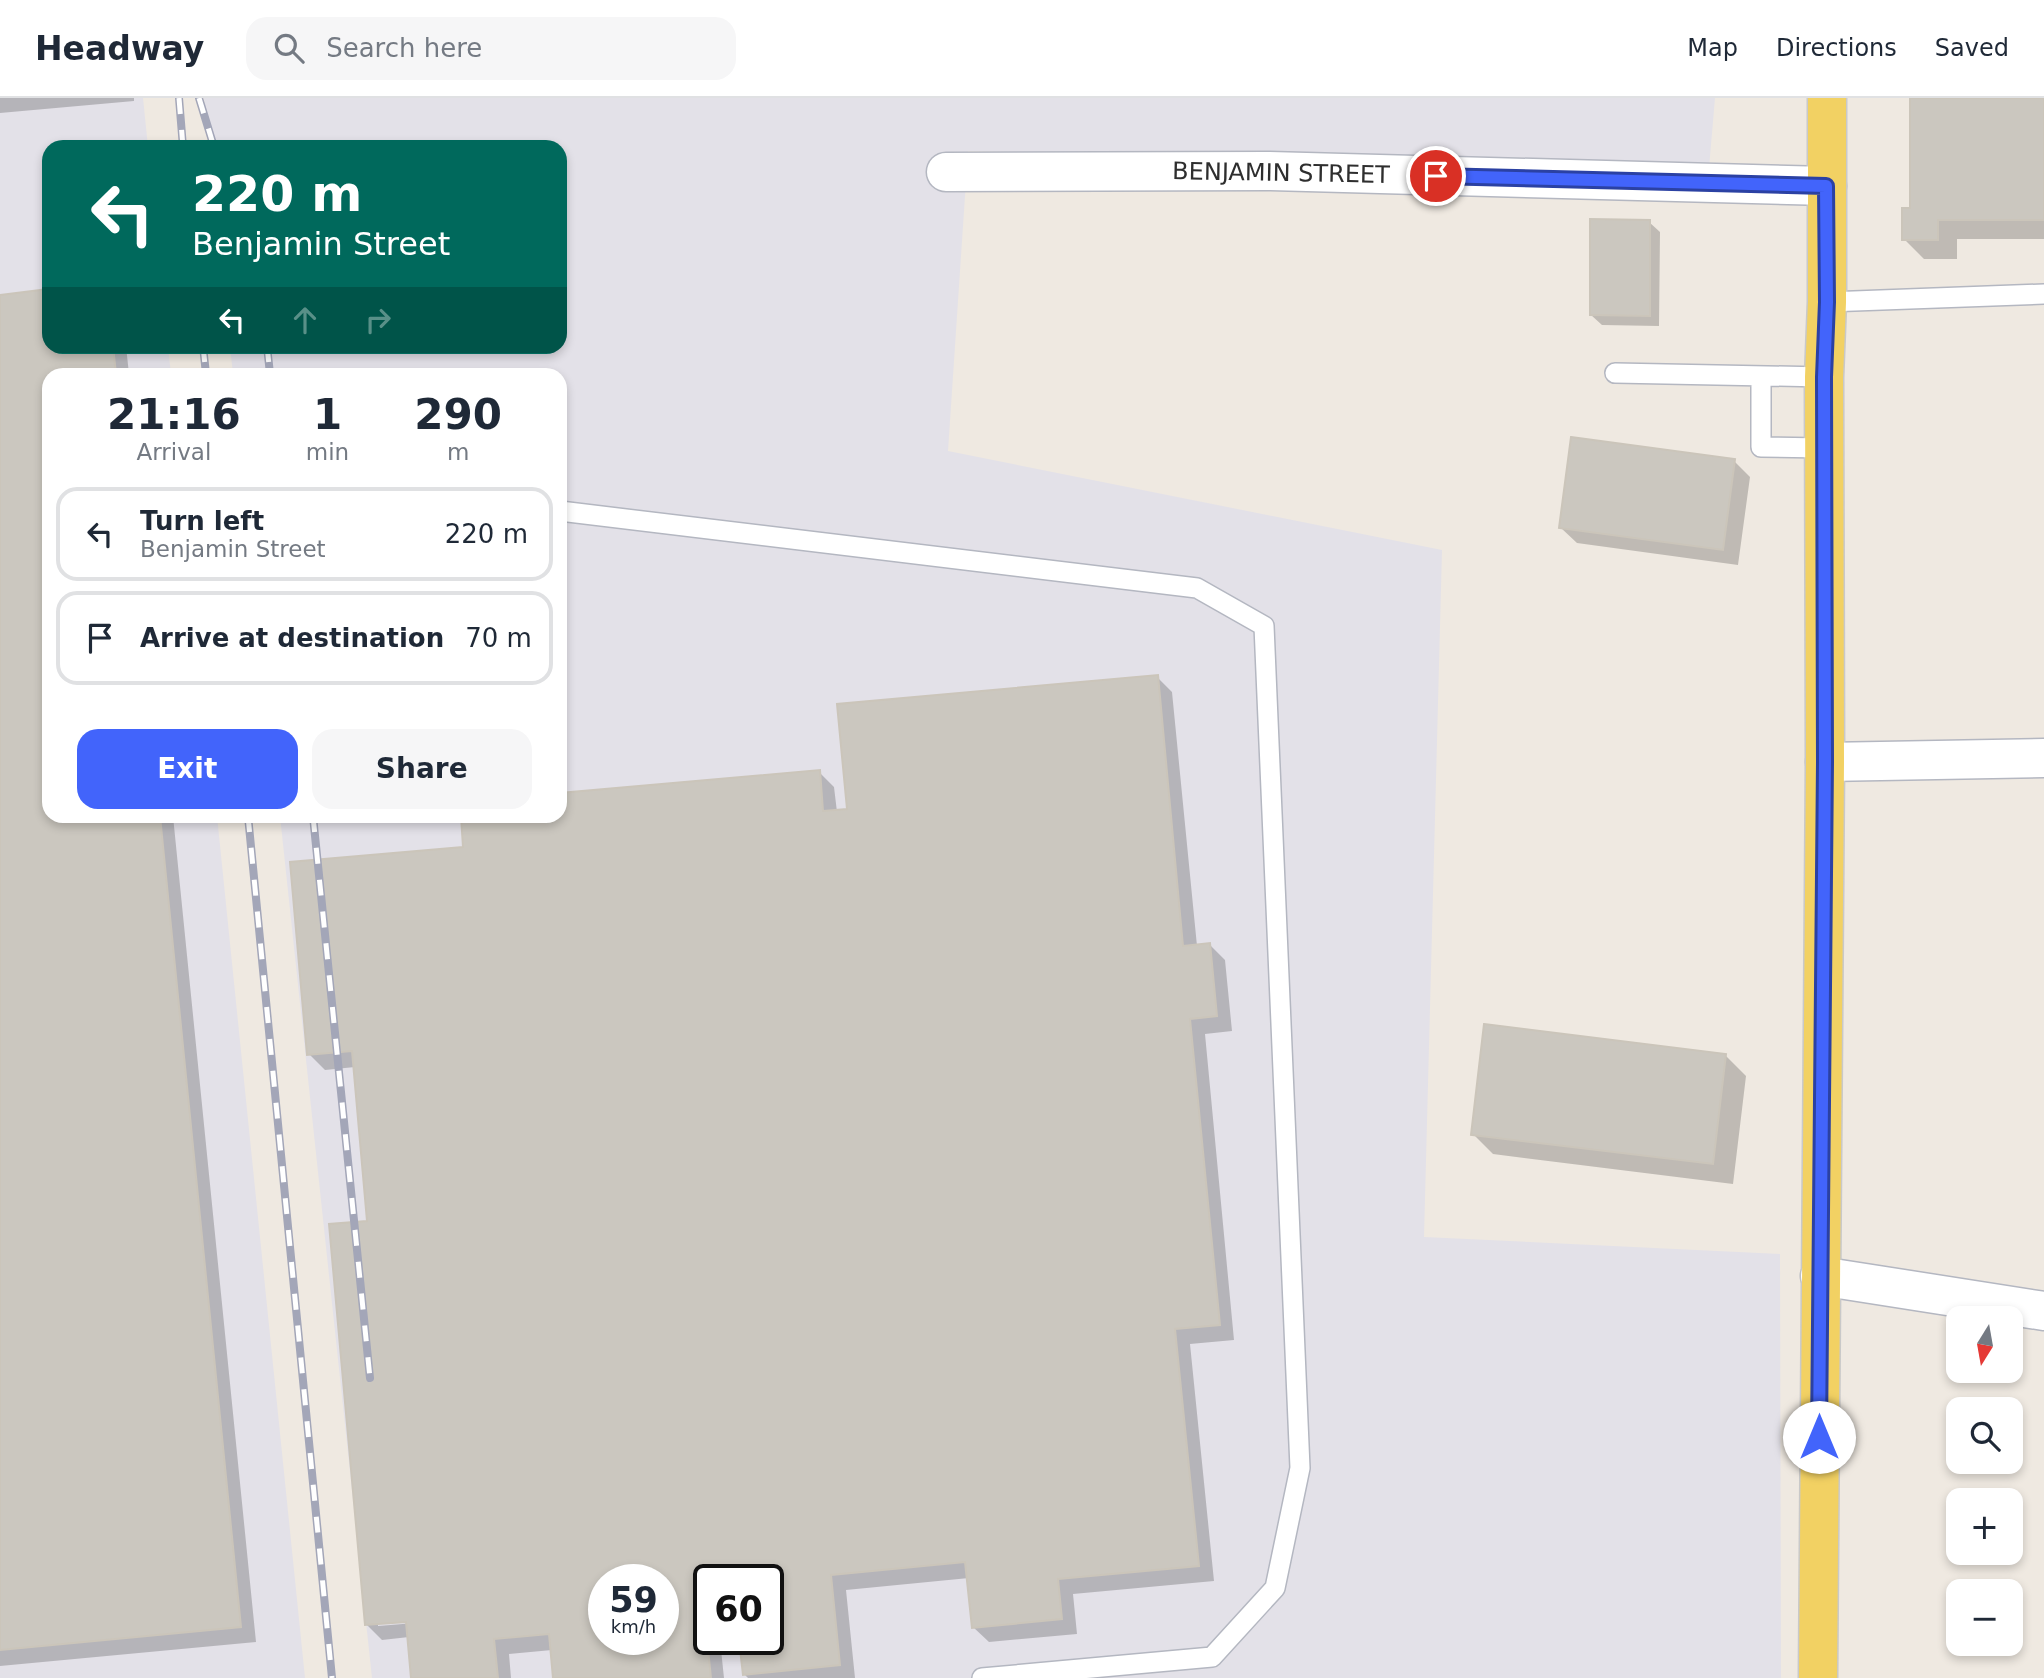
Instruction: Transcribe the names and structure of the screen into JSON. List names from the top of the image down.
{
  "streets": {
    "street": ["BENJAMIN STREET"]
  },
  "north": "bottom",
  "page": {
    "header": "Headway",
    "search": "Search here",
    "nav": ["Map", "Directions", "Saved"],
    "turn": ["220 m", "Benjamin Street"],
    "eta": [
      "21:16",
      "Arrival",
      "1",
      "min",
      "290",
      "m"
    ],
    "list": [
      {
        "name": "Turn left",
        "note": "Benjamin Street",
        "value": "220 m"
      },
      {
        "name": "Arrive at destination",
        "value": "70 m"
      }
    ],
    "buttons": ["Exit", "Share"],
    "map_buttons": ["+", "−"],
    "speed": "59 km/h",
    "limit": "60"
  }
}
